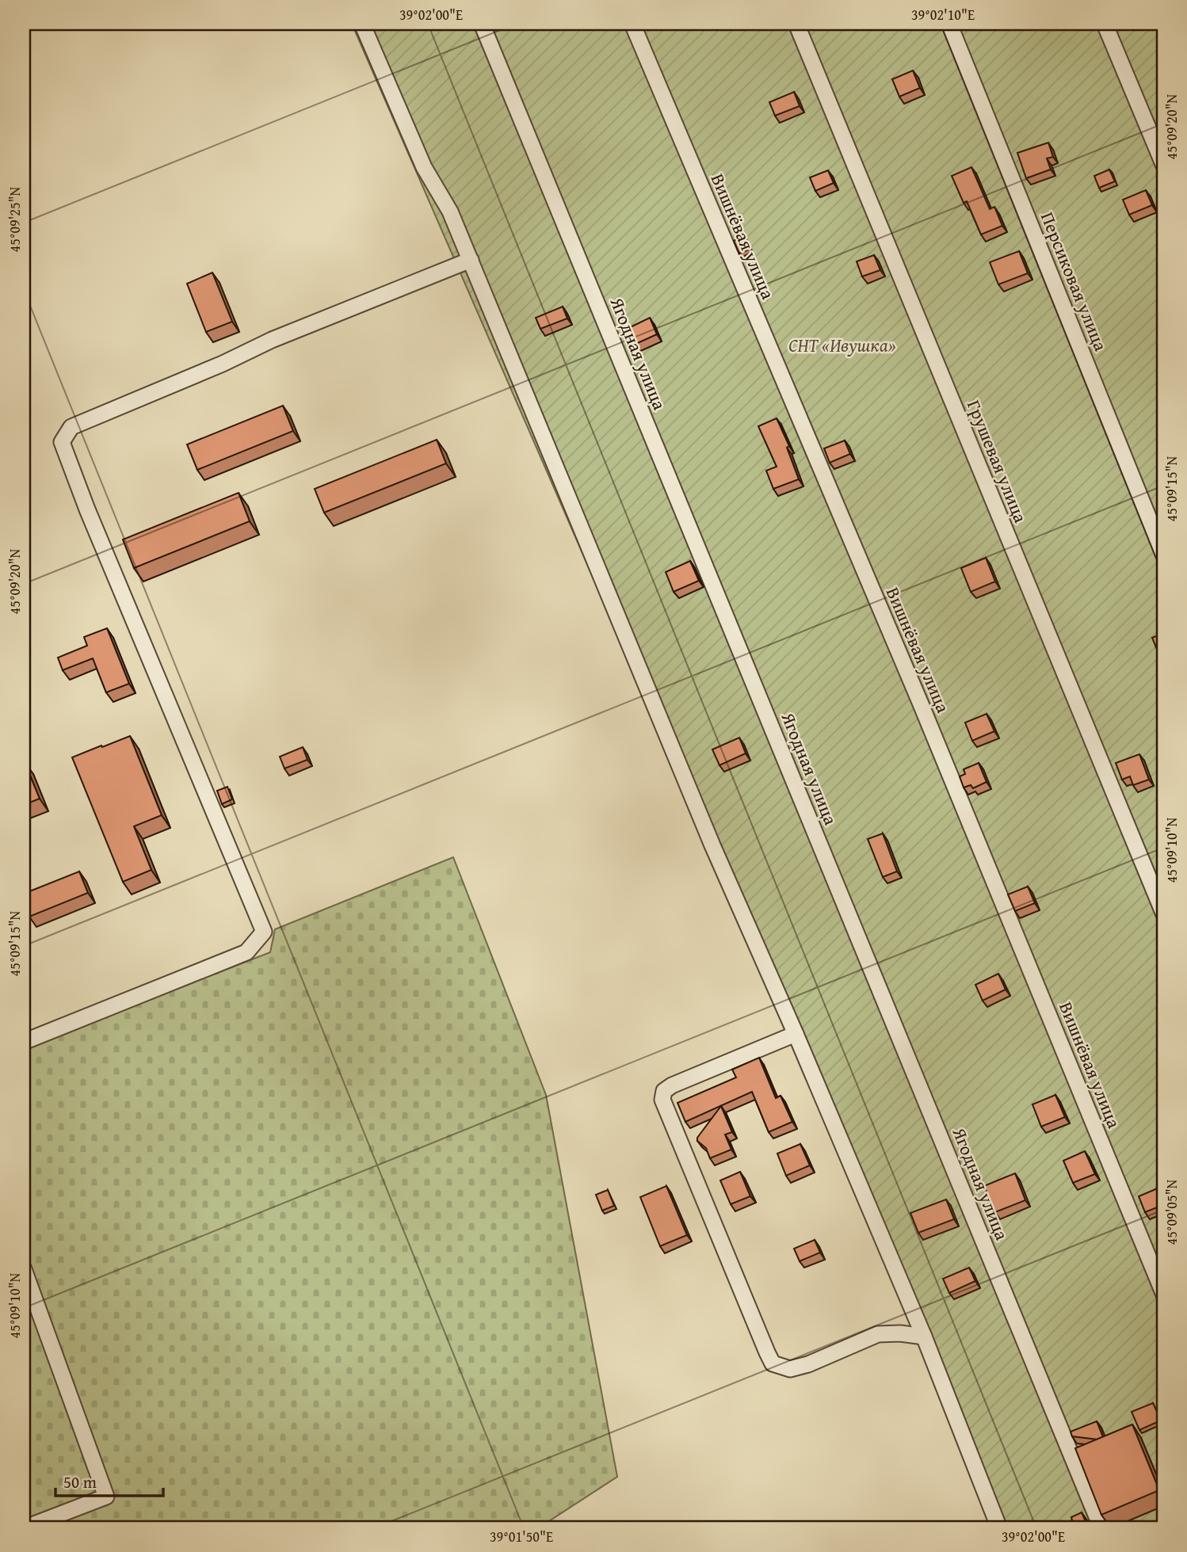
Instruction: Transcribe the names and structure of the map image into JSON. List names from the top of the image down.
{
  "streets": {
    "street": [
      "Вишнёвая улица",
      "Персиковая улица",
      "Ягодная улица",
      "Грушевая улица"
    ]
  },
  "parks": ["СНТ «Ивушка»"],
  "scale_bar": "50 m",
  "coordinates": [
    "39°02'00\"E",
    "39°02'10\"E",
    "45°09'20\"N",
    "45°09'25\"N",
    "45°09'15\"N",
    "45°09'10\"N",
    "45°09'05\"N",
    "39°01'50\"E"
  ]
}
